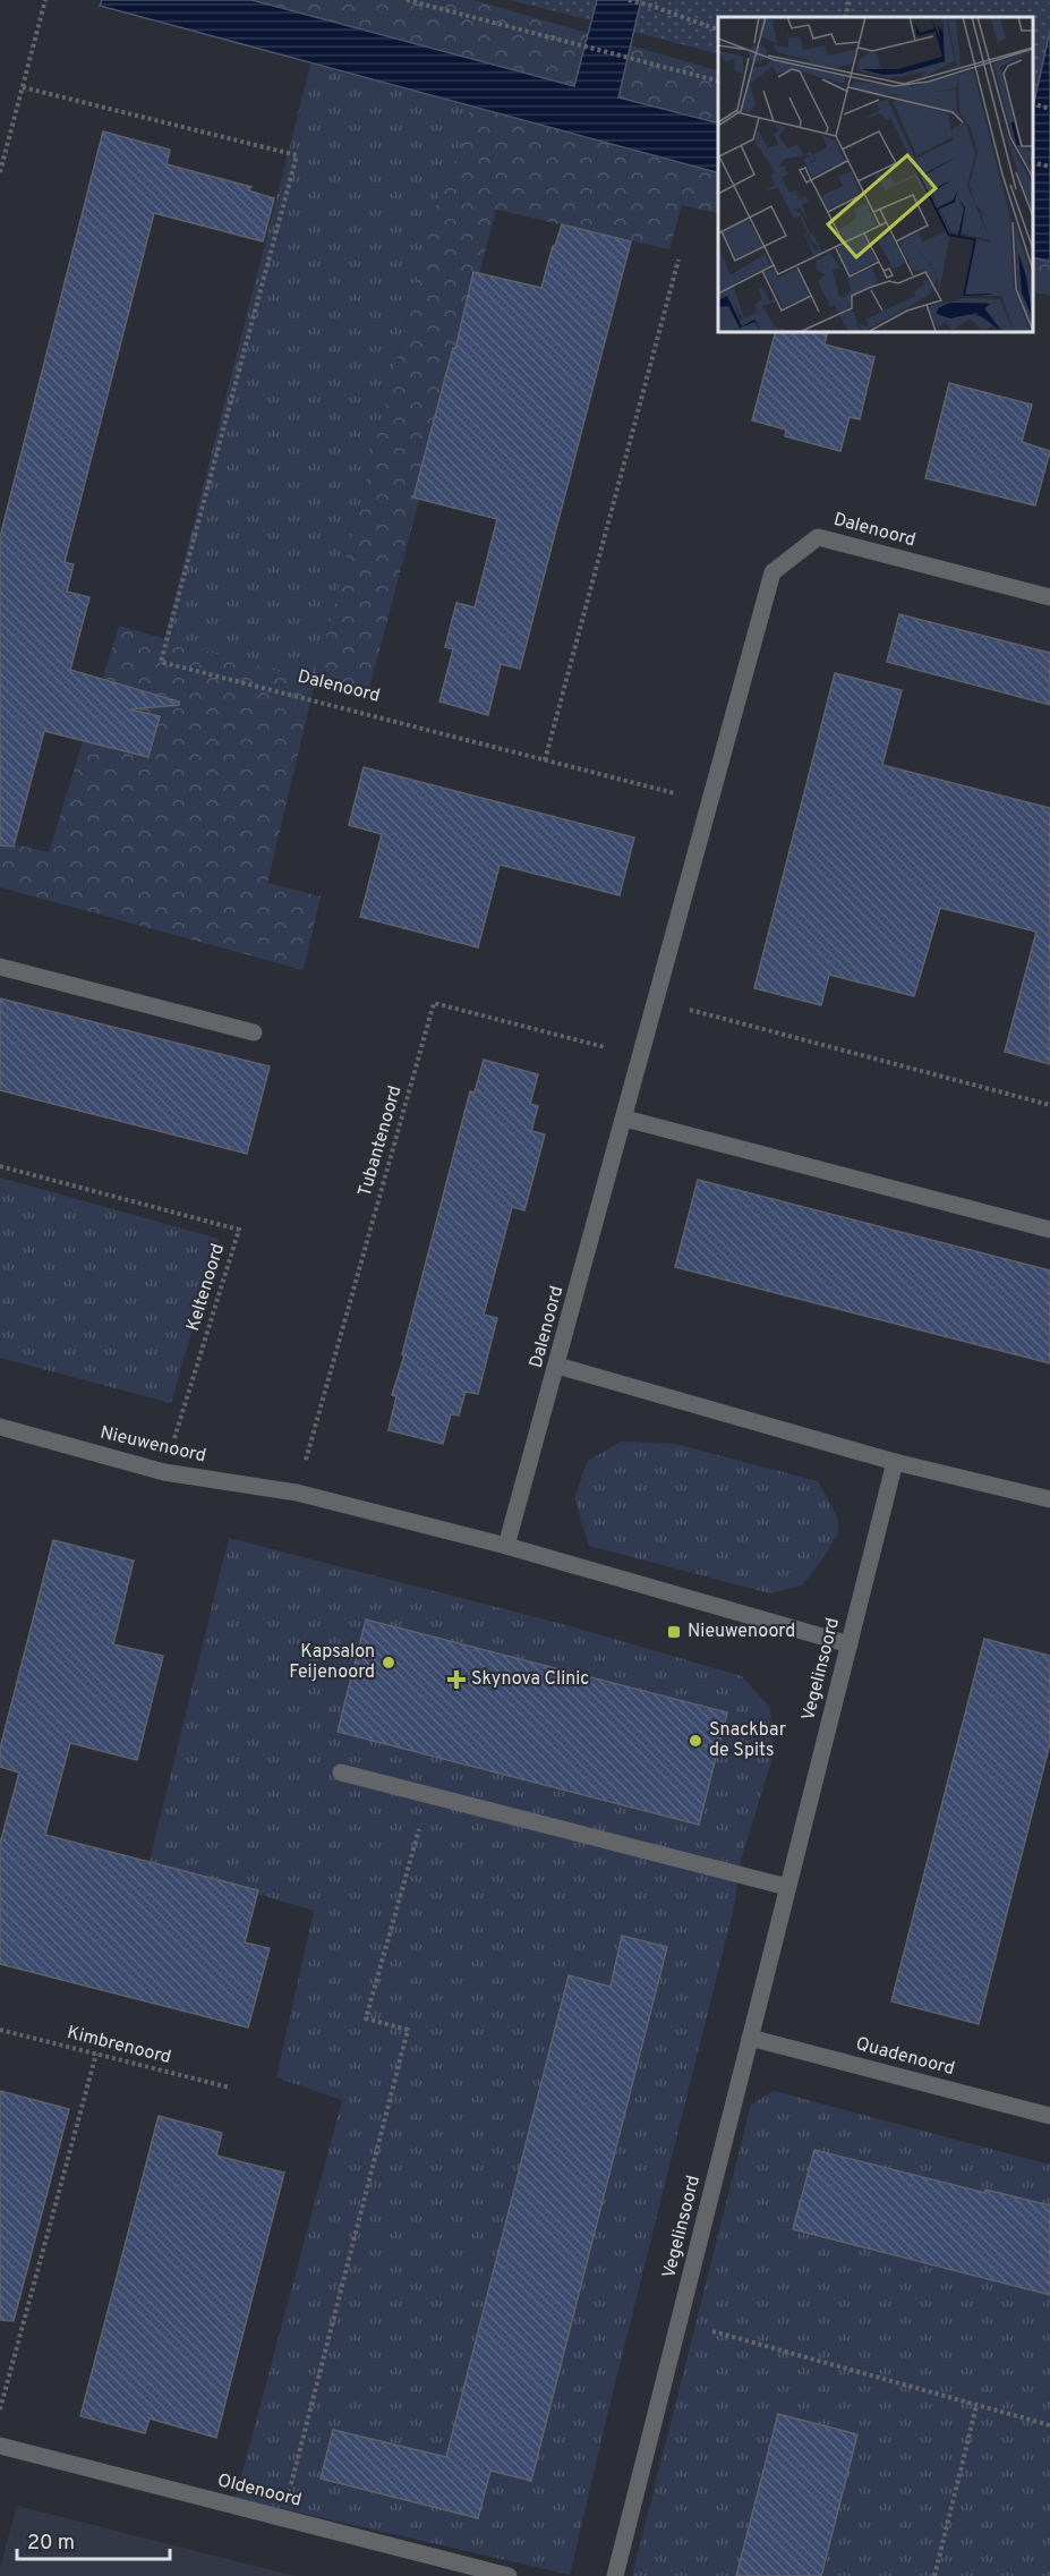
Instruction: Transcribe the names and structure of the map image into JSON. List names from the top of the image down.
{
  "streets": {
    "street": [
      "Dalenoord",
      "Nieuwenoord",
      "Vegelinsoord",
      "Quadenoord",
      "Oldenoord"
    ],
    "path": ["Tubantenoord", "Keltenoord", "Kimbrenoord"]
  },
  "crossings": [
    ["Dalenoord", "Tubantenoord"],
    ["Dalenoord", "Nieuwenoord"],
    ["Tubantenoord", "Nieuwenoord"],
    ["Keltenoord", "Nieuwenoord"],
    ["Nieuwenoord", "Vegelinsoord"],
    ["Vegelinsoord", "Quadenoord"]
  ],
  "places": {
    "transit": ["Nieuwenoord"],
    "other": ["Kapsalon Feijenoord", "Snackbar de Spits"],
    "health": ["Skynova Clinic"]
  },
  "scale_bar": "20 m"
}
